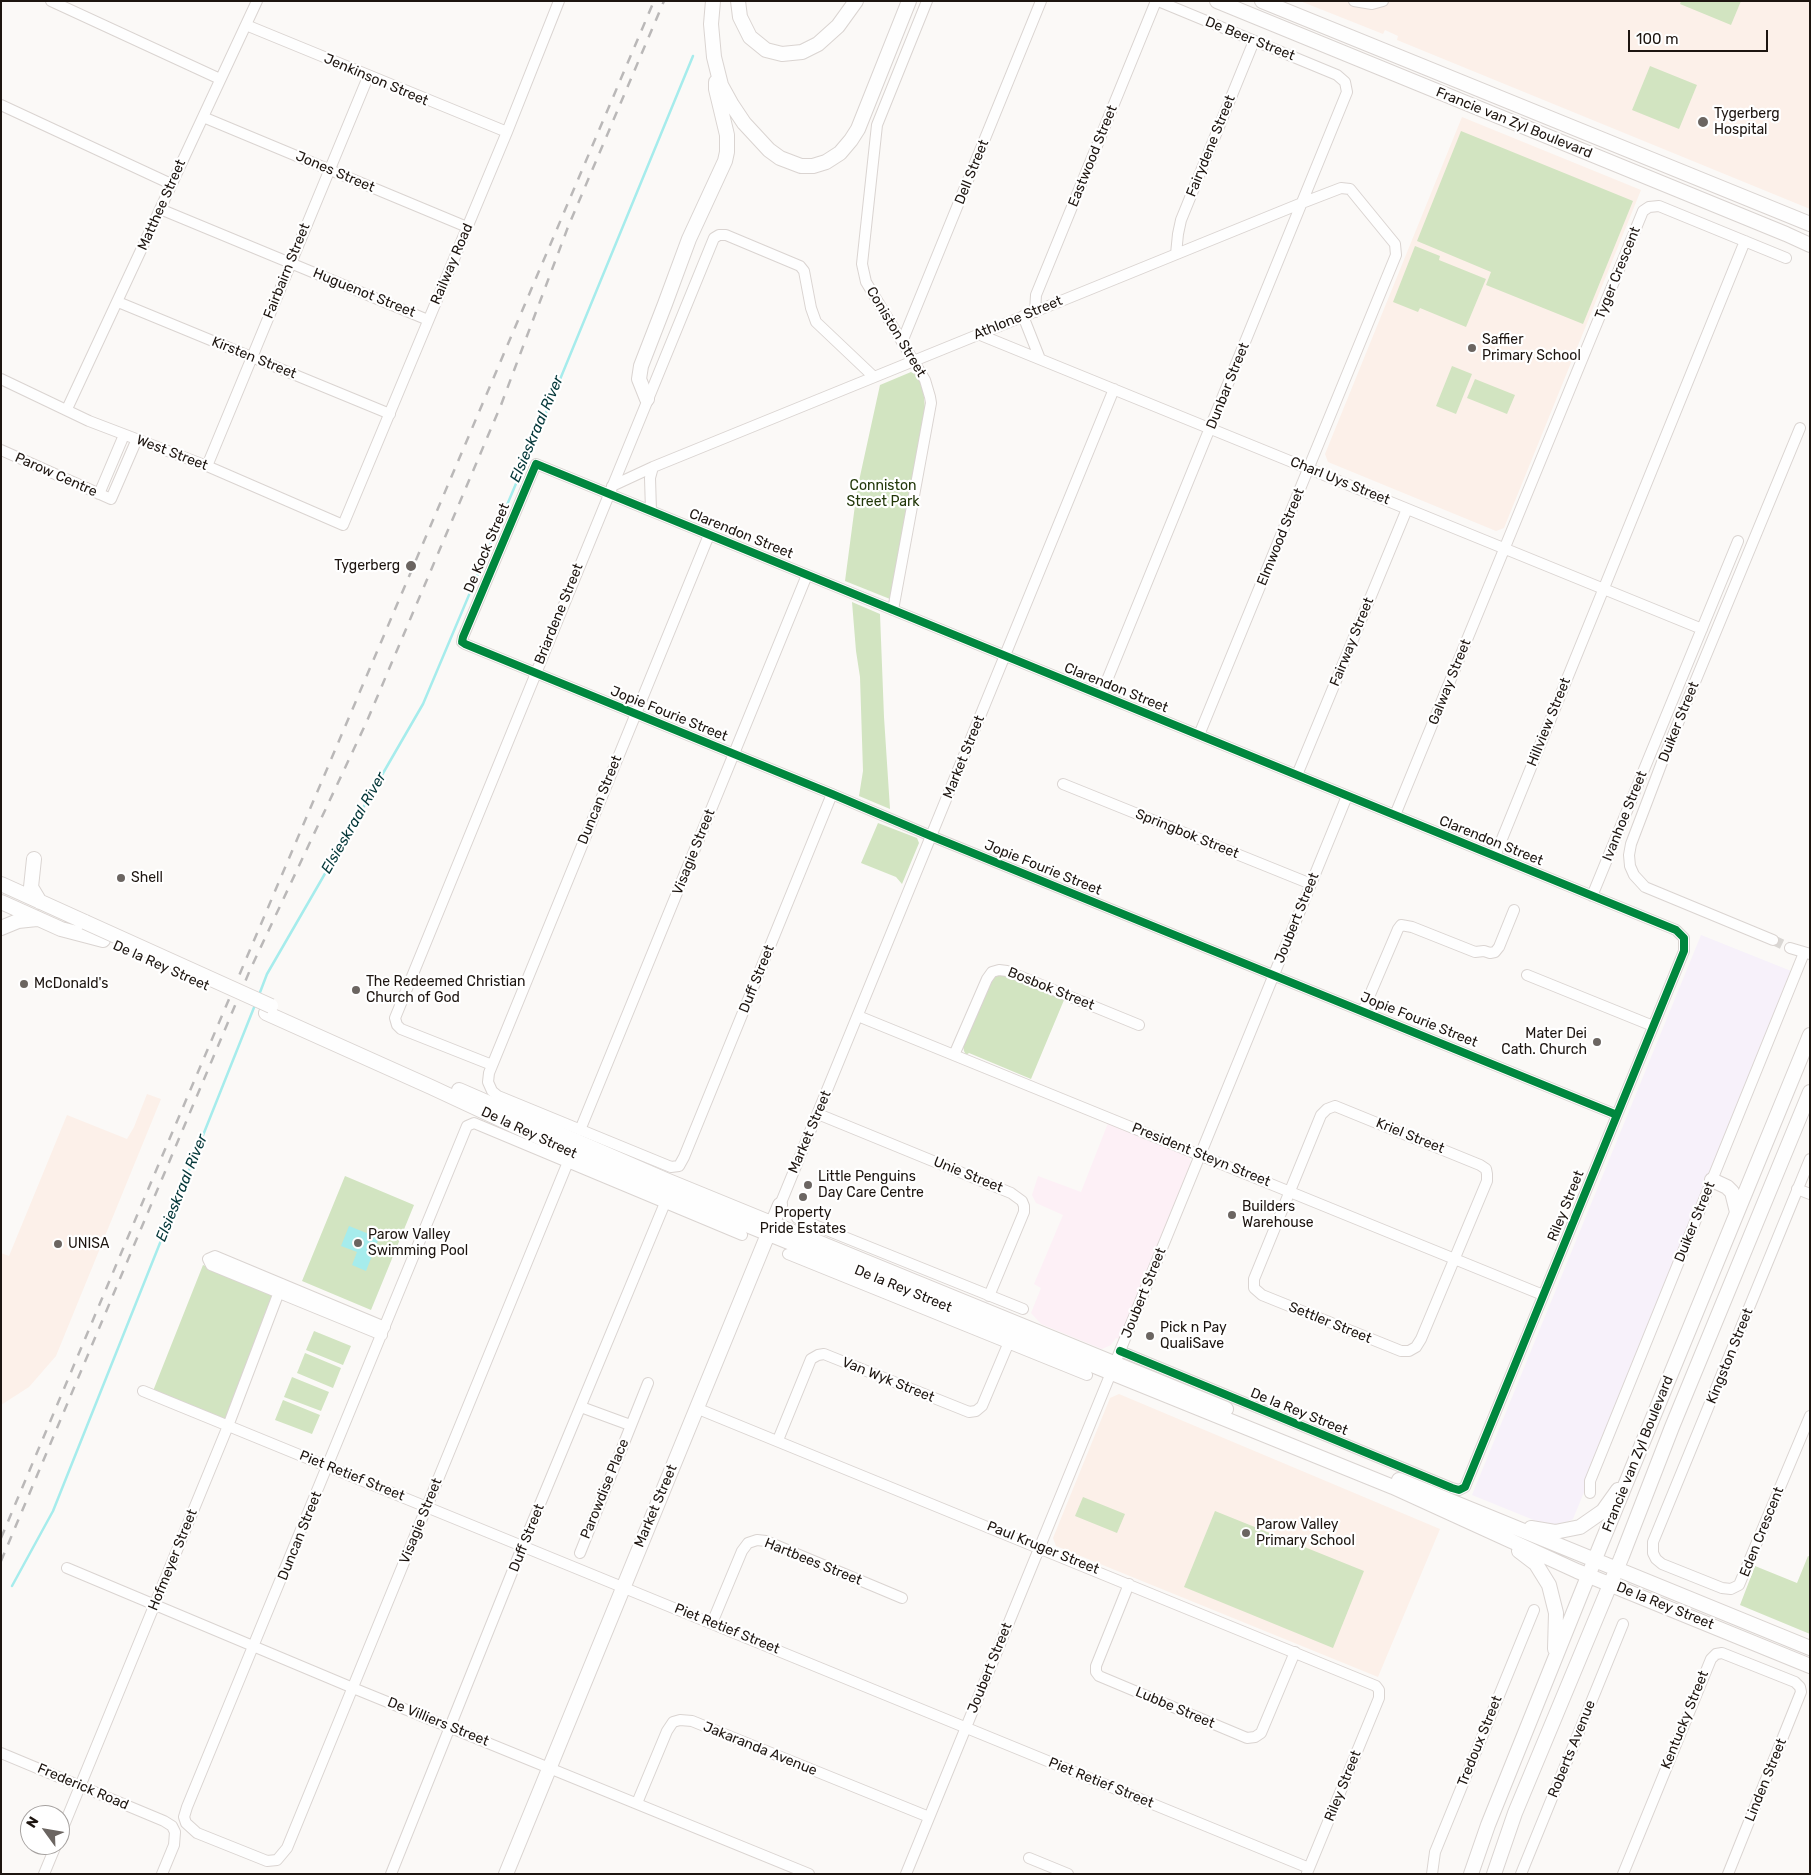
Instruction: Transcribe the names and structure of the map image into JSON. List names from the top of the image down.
{
  "streets": {
    "main road": ["Francie van Zyl Boulevard", "Market Street", "De la Rey Street"],
    "street": [
      "De Beer Street",
      "Jenkinson Street",
      "Fairydene Street",
      "Eastwood Street",
      "Jones Street",
      "Dell Street",
      "Matthee Street",
      "Railway Road",
      "Fairbairn Street",
      "Tyger Crescent",
      "Huguenot Street",
      "Athlone Street",
      "Coniston Street",
      "Kirsten Street",
      "Dunbar Street",
      "West Street",
      "Parow Centre",
      "Charl Uys Street",
      "Clarendon Street",
      "Elmwood Street",
      "De Kock Street",
      "Briardene Street",
      "Fairway Street",
      "Galway Street",
      "Jopie Fourie Street",
      "Hillview Street",
      "Duiker Street",
      "Duncan Street",
      "Ivanhoe Street",
      "Springbok Street",
      "Visagie Street",
      "Joubert Street",
      "Duff Street",
      "Bosbok Street",
      "Kriel Street",
      "President Steyn Street",
      "Unie Street",
      "Riley Street",
      "Settler Street",
      "Kingston Street",
      "Van Wyk Street",
      "Piet Retief Street",
      "Parowdise Place",
      "Eden Crescent",
      "Paul Kruger Street",
      "Hofmeyer Street",
      "Hartbees Street",
      "Lubbe Street",
      "Kentucky Street",
      "De Villiers Street",
      "Tredoux Street",
      "Jakaranda Avenue",
      "Roberts Avenue",
      "Linden Street",
      "Frederick Road"
    ]
  },
  "crossings": [
    ["De Beer Street", "Fairydene Street"],
    ["De Beer Street", "Eastwood Street"],
    ["De Beer Street", "Dunbar Street"],
    ["Jenkinson Street", "Matthee Street"],
    ["Jenkinson Street", "Railway Road"],
    ["Jenkinson Street", "Fairbairn Street"],
    ["Francie van Zyl Boulevard", "De la Rey Street"],
    ["Fairydene Street", "Athlone Street"],
    ["Eastwood Street", "Athlone Street"],
    ["Jones Street", "Matthee Street"],
    ["Jones Street", "Railway Road"],
    ["Jones Street", "Fairbairn Street"],
    ["Dell Street", "Coniston Street"],
    ["Matthee Street", "Huguenot Street"],
    ["Matthee Street", "Kirsten Street"],
    ["Matthee Street", "West Street"],
    ["Railway Road", "Huguenot Street"],
    ["Railway Road", "Kirsten Street"],
    ["Railway Road", "West Street"],
    ["Fairbairn Street", "Huguenot Street"],
    ["Fairbairn Street", "Kirsten Street"],
    ["Fairbairn Street", "West Street"],
    ["Tyger Crescent", "Charl Uys Street"],
    ["Tyger Crescent", "Galway Street"],
    ["Athlone Street", "Coniston Street"],
    ["Athlone Street", "Dunbar Street"],
    ["Athlone Street", "Charl Uys Street"],
    ["Athlone Street", "Clarendon Street"],
    ["Athlone Street", "Elmwood Street"],
    ["Athlone Street", "Briardene Street"],
    ["Coniston Street", "Clarendon Street"],
    ["Dunbar Street", "Charl Uys Street"],
    ["Dunbar Street", "Clarendon Street"],
    ["West Street", "Parow Centre"],
    ["Charl Uys Street", "Elmwood Street"],
    ["Charl Uys Street", "Fairway Street"],
    ["Charl Uys Street", "Galway Street"],
    ["Charl Uys Street", "Hillview Street"],
    ["Charl Uys Street", "Market Street"],
    ["Charl Uys Street", "Ivanhoe Street"],
    ["Clarendon Street", "Elmwood Street"],
    ["Clarendon Street", "De Kock Street"],
    ["Clarendon Street", "Briardene Street"],
    ["Clarendon Street", "Fairway Street"],
    ["Clarendon Street", "Galway Street"],
    ["Clarendon Street", "Hillview Street"],
    ["Clarendon Street", "Market Street"],
    ["Clarendon Street", "Duncan Street"],
    ["Clarendon Street", "Ivanhoe Street"],
    ["Clarendon Street", "Visagie Street"],
    ["Clarendon Street", "Joubert Street"],
    ["Clarendon Street", "Riley Street"],
    ["De Kock Street", "Jopie Fourie Street"],
    ["Briardene Street", "Jopie Fourie Street"],
    ["Briardene Street", "Duncan Street"],
    ["Briardene Street", "De la Rey Street"],
    ["Jopie Fourie Street", "Market Street"],
    ["Jopie Fourie Street", "Duncan Street"],
    ["Jopie Fourie Street", "Visagie Street"],
    ["Jopie Fourie Street", "Joubert Street"],
    ["Jopie Fourie Street", "Duff Street"],
    ["Jopie Fourie Street", "Riley Street"],
    ["Market Street", "De la Rey Street"],
    ["Market Street", "President Steyn Street"],
    ["Market Street", "Unie Street"],
    ["Market Street", "Piet Retief Street"],
    ["Market Street", "Paul Kruger Street"],
    ["Market Street", "De Villiers Street"],
    ["Duncan Street", "Visagie Street"],
    ["Duncan Street", "De la Rey Street"],
    ["Duncan Street", "Piet Retief Street"],
    ["Duncan Street", "De Villiers Street"],
    ["Springbok Street", "Joubert Street"],
    ["Visagie Street", "De la Rey Street"],
    ["Visagie Street", "Piet Retief Street"],
    ["Visagie Street", "De Villiers Street"],
    ["Joubert Street", "De la Rey Street"],
    ["Joubert Street", "President Steyn Street"],
    ["Joubert Street", "Piet Retief Street"],
    ["Joubert Street", "Paul Kruger Street"],
    ["Joubert Street", "Jakaranda Avenue"],
    ["De la Rey Street", "Duff Street"],
    ["De la Rey Street", "Unie Street"],
    ["De la Rey Street", "Riley Street"],
    ["De la Rey Street", "Van Wyk Street"],
    ["Duff Street", "Piet Retief Street"],
    ["Duff Street", "Parowdise Place"],
    ["Duff Street", "De Villiers Street"],
    ["Bosbok Street", "President Steyn Street"],
    ["Kriel Street", "President Steyn Street"],
    ["Kriel Street", "Settler Street"],
    ["President Steyn Street", "Riley Street"],
    ["President Steyn Street", "Settler Street"],
    ["Riley Street", "Piet Retief Street"],
    ["Riley Street", "Paul Kruger Street"],
    ["Kingston Street", "Eden Crescent"],
    ["Van Wyk Street", "Paul Kruger Street"],
    ["Piet Retief Street", "Hofmeyer Street"],
    ["Piet Retief Street", "Hartbees Street"],
    ["Paul Kruger Street", "Lubbe Street"],
    ["Hofmeyer Street", "De Villiers Street"],
    ["Hofmeyer Street", "Frederick Road"],
    ["Kentucky Street", "Linden Street"],
    ["De Villiers Street", "Jakaranda Avenue"]
  ],
  "water": ["Elsieskraal River"],
  "parks": ["Conniston Street Park"],
  "places": [
    "Tygerberg Hospital",
    "Saffier Primary School",
    "Tygerberg",
    "Shell",
    "McDonald's",
    "The Redeemed Christian Church of God",
    "Mater Dei Cath. Church",
    "Little Penguins Day Care Centre",
    "Property Pride Estates",
    "Builders Warehouse",
    "Parow Valley Swimming Pool",
    "UNISA",
    "Pick n Pay QualiSave",
    "Parow Valley Primary School"
  ],
  "scale_bar": "100 m",
  "north": "top left"
}
